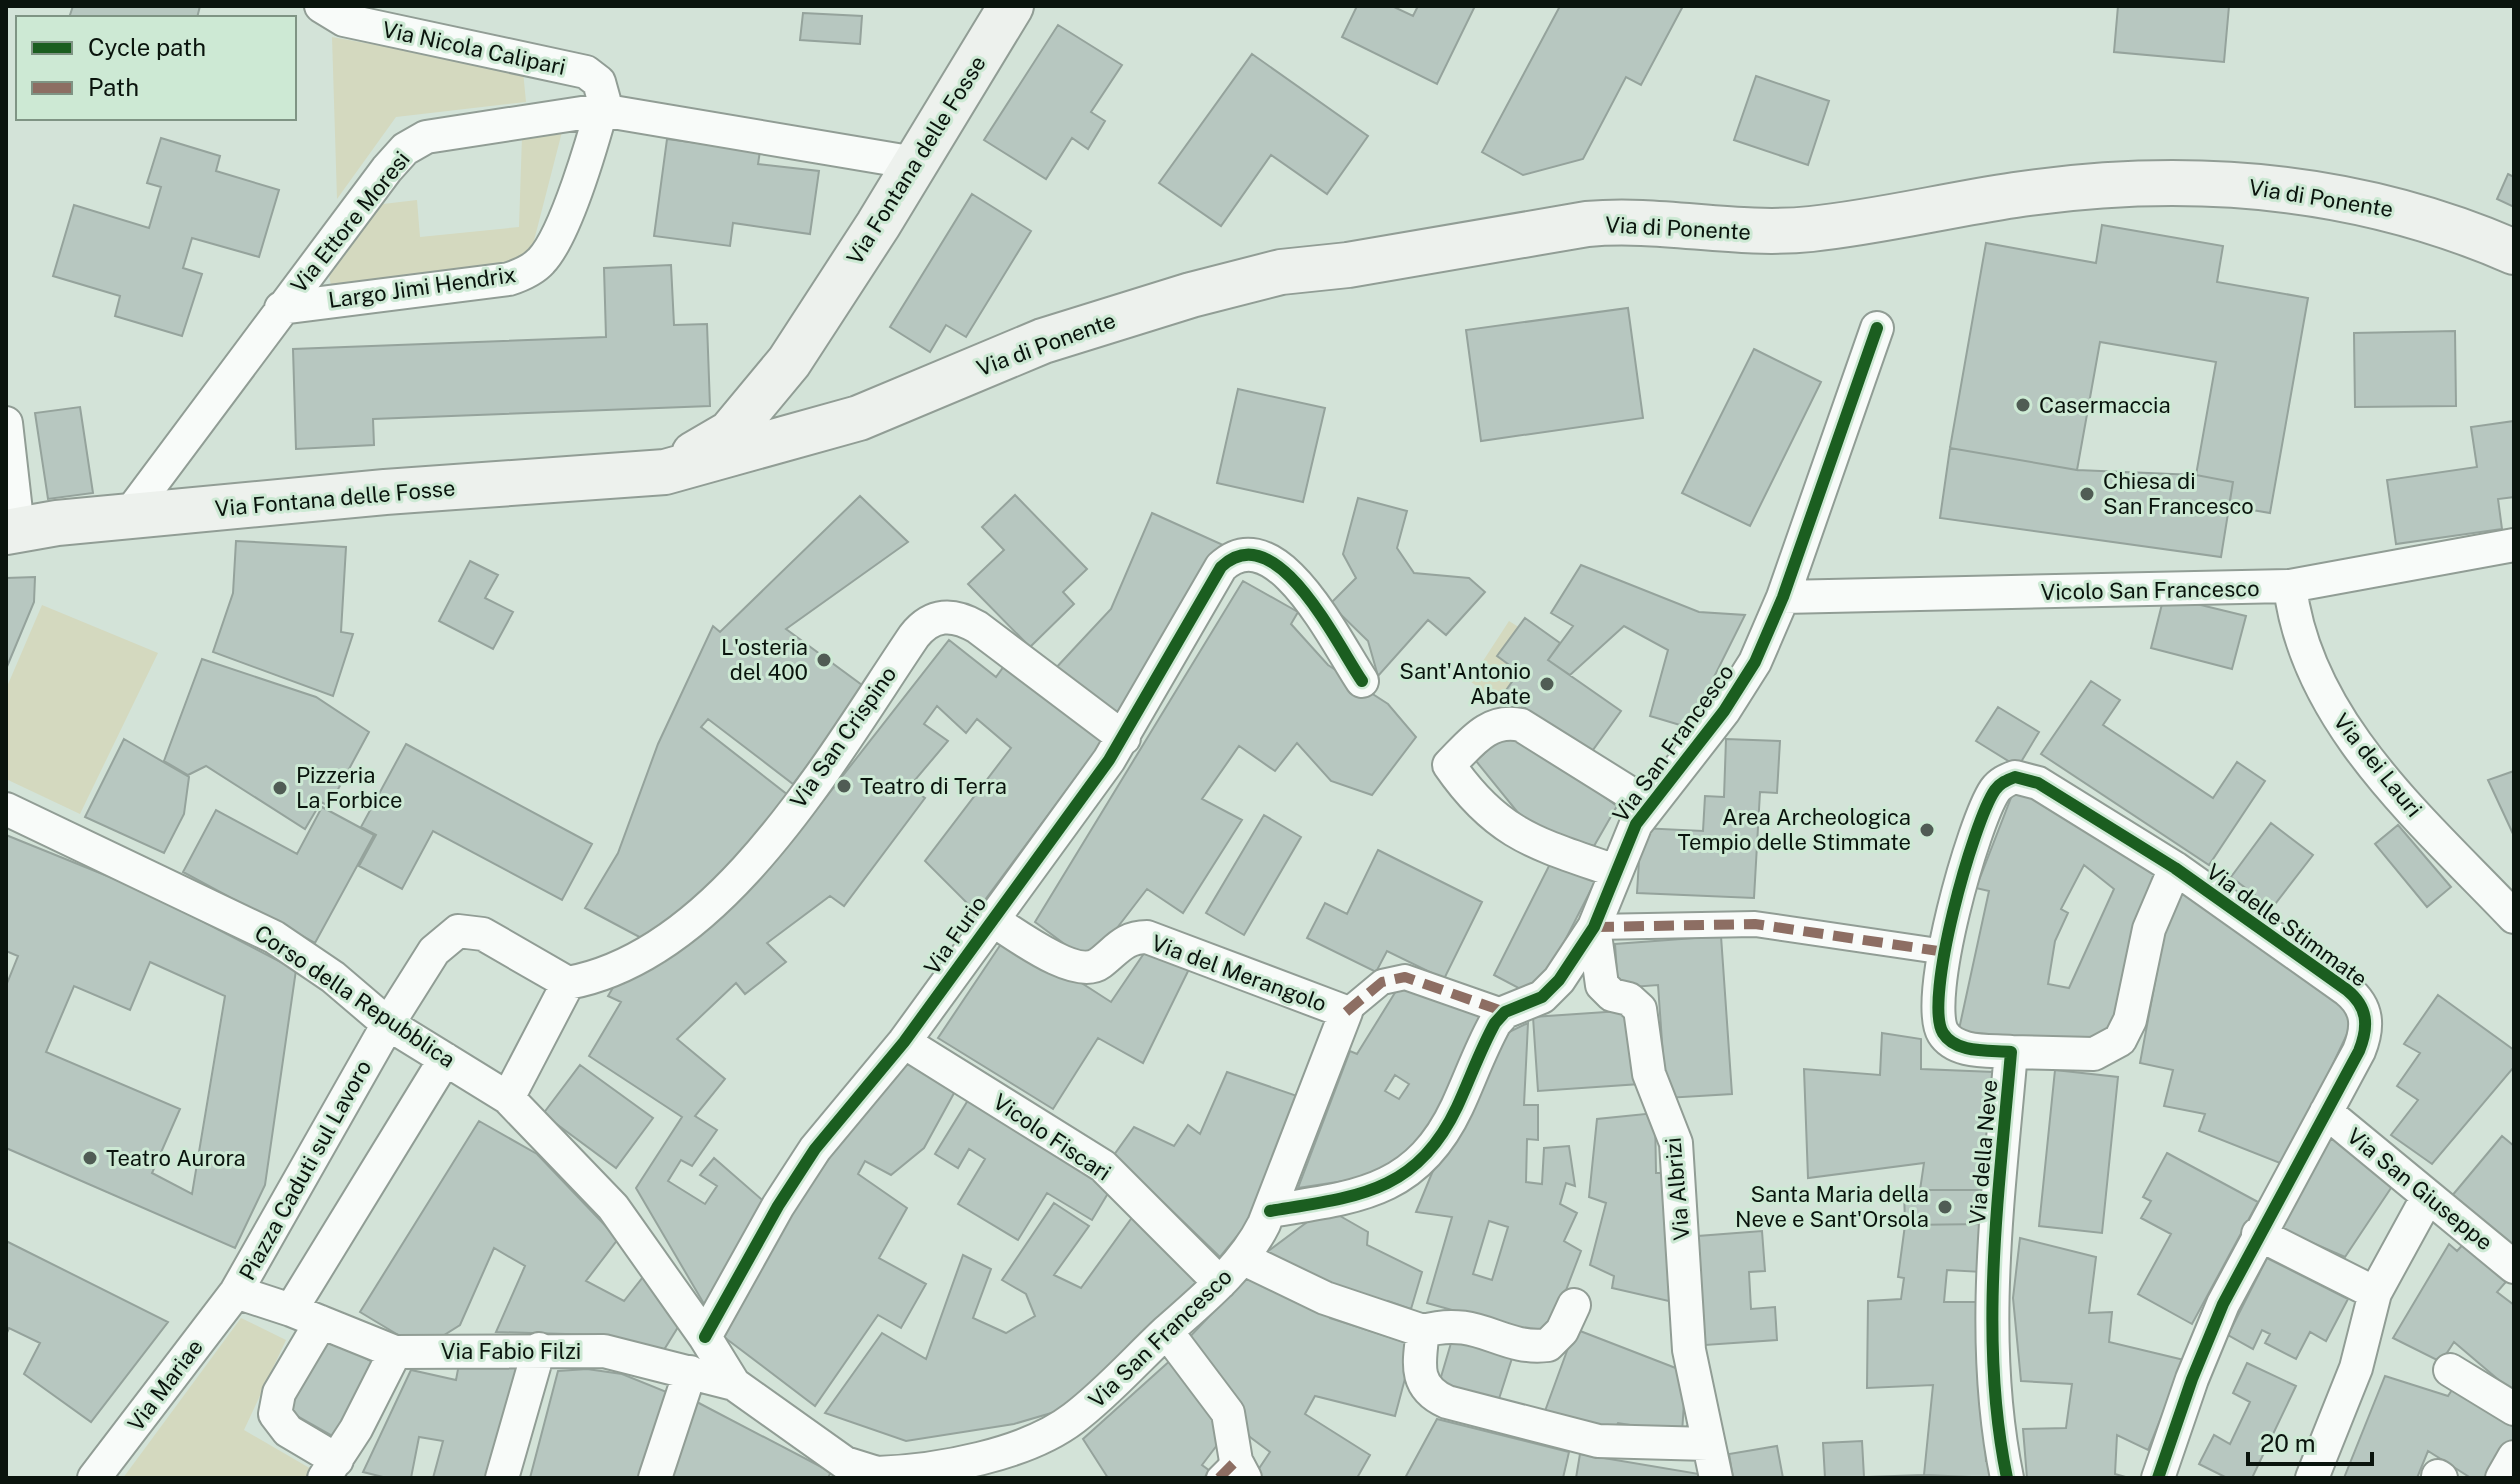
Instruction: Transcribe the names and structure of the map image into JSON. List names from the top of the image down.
{
  "streets": {
    "main road": ["Via Fontana delle Fosse", "Via di Ponente"],
    "street": [
      "Via Nicola Calipari",
      "Via Ettore Moresi",
      "Largo Jimi Hendrix",
      "Vicolo San Francesco",
      "Via San Crispino",
      "Via San Francesco",
      "Via dei Lauri",
      "Via delle Stimmate",
      "Via Furio",
      "Via del Merangolo",
      "Corso della Repubblica",
      "Vicolo Fiscari",
      "Via della Neve",
      "Piazza Caduti sul Lavoro",
      "Via Albrizi",
      "Via San Giuseppe",
      "Via Fabio Filzi",
      "Via Mariae"
    ]
  },
  "crossings": [
    ["Via Nicola Calipari", "Via Ettore Moresi"],
    ["Via Nicola Calipari", "Largo Jimi Hendrix"],
    ["Via Fontana delle Fosse", "Via di Ponente"],
    ["Via Fontana delle Fosse", "Via Ettore Moresi"],
    ["Via Ettore Moresi", "Largo Jimi Hendrix"],
    ["Vicolo San Francesco", "Via San Francesco"],
    ["Vicolo San Francesco", "Via dei Lauri"],
    ["Via San Crispino", "Via Furio"],
    ["Via San Crispino", "Piazza Caduti sul Lavoro"],
    ["Via San Francesco", "Via del Merangolo"],
    ["Via San Francesco", "Corso della Repubblica"],
    ["Via San Francesco", "Vicolo Fiscari"],
    ["Via San Francesco", "Via Albrizi"],
    ["Via delle Stimmate", "Via della Neve"],
    ["Via delle Stimmate", "Via San Giuseppe"],
    ["Via Furio", "Via del Merangolo"],
    ["Via Furio", "Corso della Repubblica"],
    ["Via Furio", "Vicolo Fiscari"],
    ["Corso della Repubblica", "Piazza Caduti sul Lavoro"],
    ["Corso della Repubblica", "Via Fabio Filzi"],
    ["Piazza Caduti sul Lavoro", "Via Fabio Filzi"],
    ["Piazza Caduti sul Lavoro", "Via Mariae"]
  ],
  "places": [
    "Casermaccia",
    "Chiesa di San Francesco",
    "L'osteria del 400",
    "Sant'Antonio Abate",
    "Teatro di Terra",
    "Pizzeria La Forbice",
    "Area Archeologica Tempio delle Stimmate",
    "Teatro Aurora",
    "Santa Maria della Neve e Sant'Orsola"
  ],
  "legend": ["Cycle path", "Path"],
  "scale_bar": "20 m"
}
